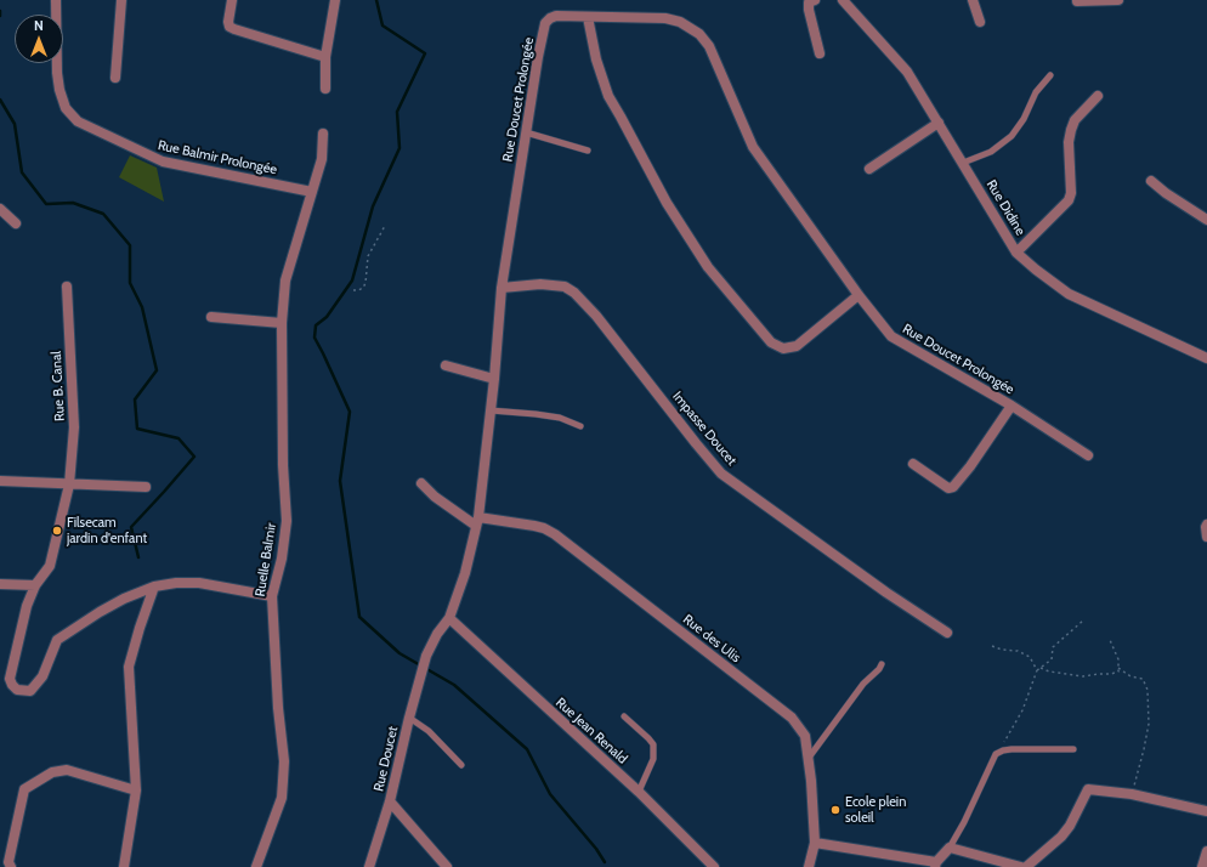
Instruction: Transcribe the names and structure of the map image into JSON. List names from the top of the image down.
{
  "streets": {
    "street": [
      "Rue Doucet Prolongée",
      "Rue Balmir Prolongée",
      "Rue Didine",
      "Rue B. Canal",
      "Impasse Doucet",
      "Ruelle Balmir",
      "Rue des Ulis",
      "Rue Jean Renald",
      "Rue Doucet"
    ]
  },
  "crossings": [
    ["Rue Doucet Prolongée", "Impasse Doucet"],
    ["Rue Doucet Prolongée", "Rue des Ulis"],
    ["Rue Doucet Prolongée", "Rue Jean Renald"],
    ["Rue Doucet Prolongée", "Rue Doucet"],
    ["Rue Balmir Prolongée", "Ruelle Balmir"]
  ],
  "places": ["Filsecam jardin d'enfant", "Ecole plein soleil"],
  "north": "top"
}
